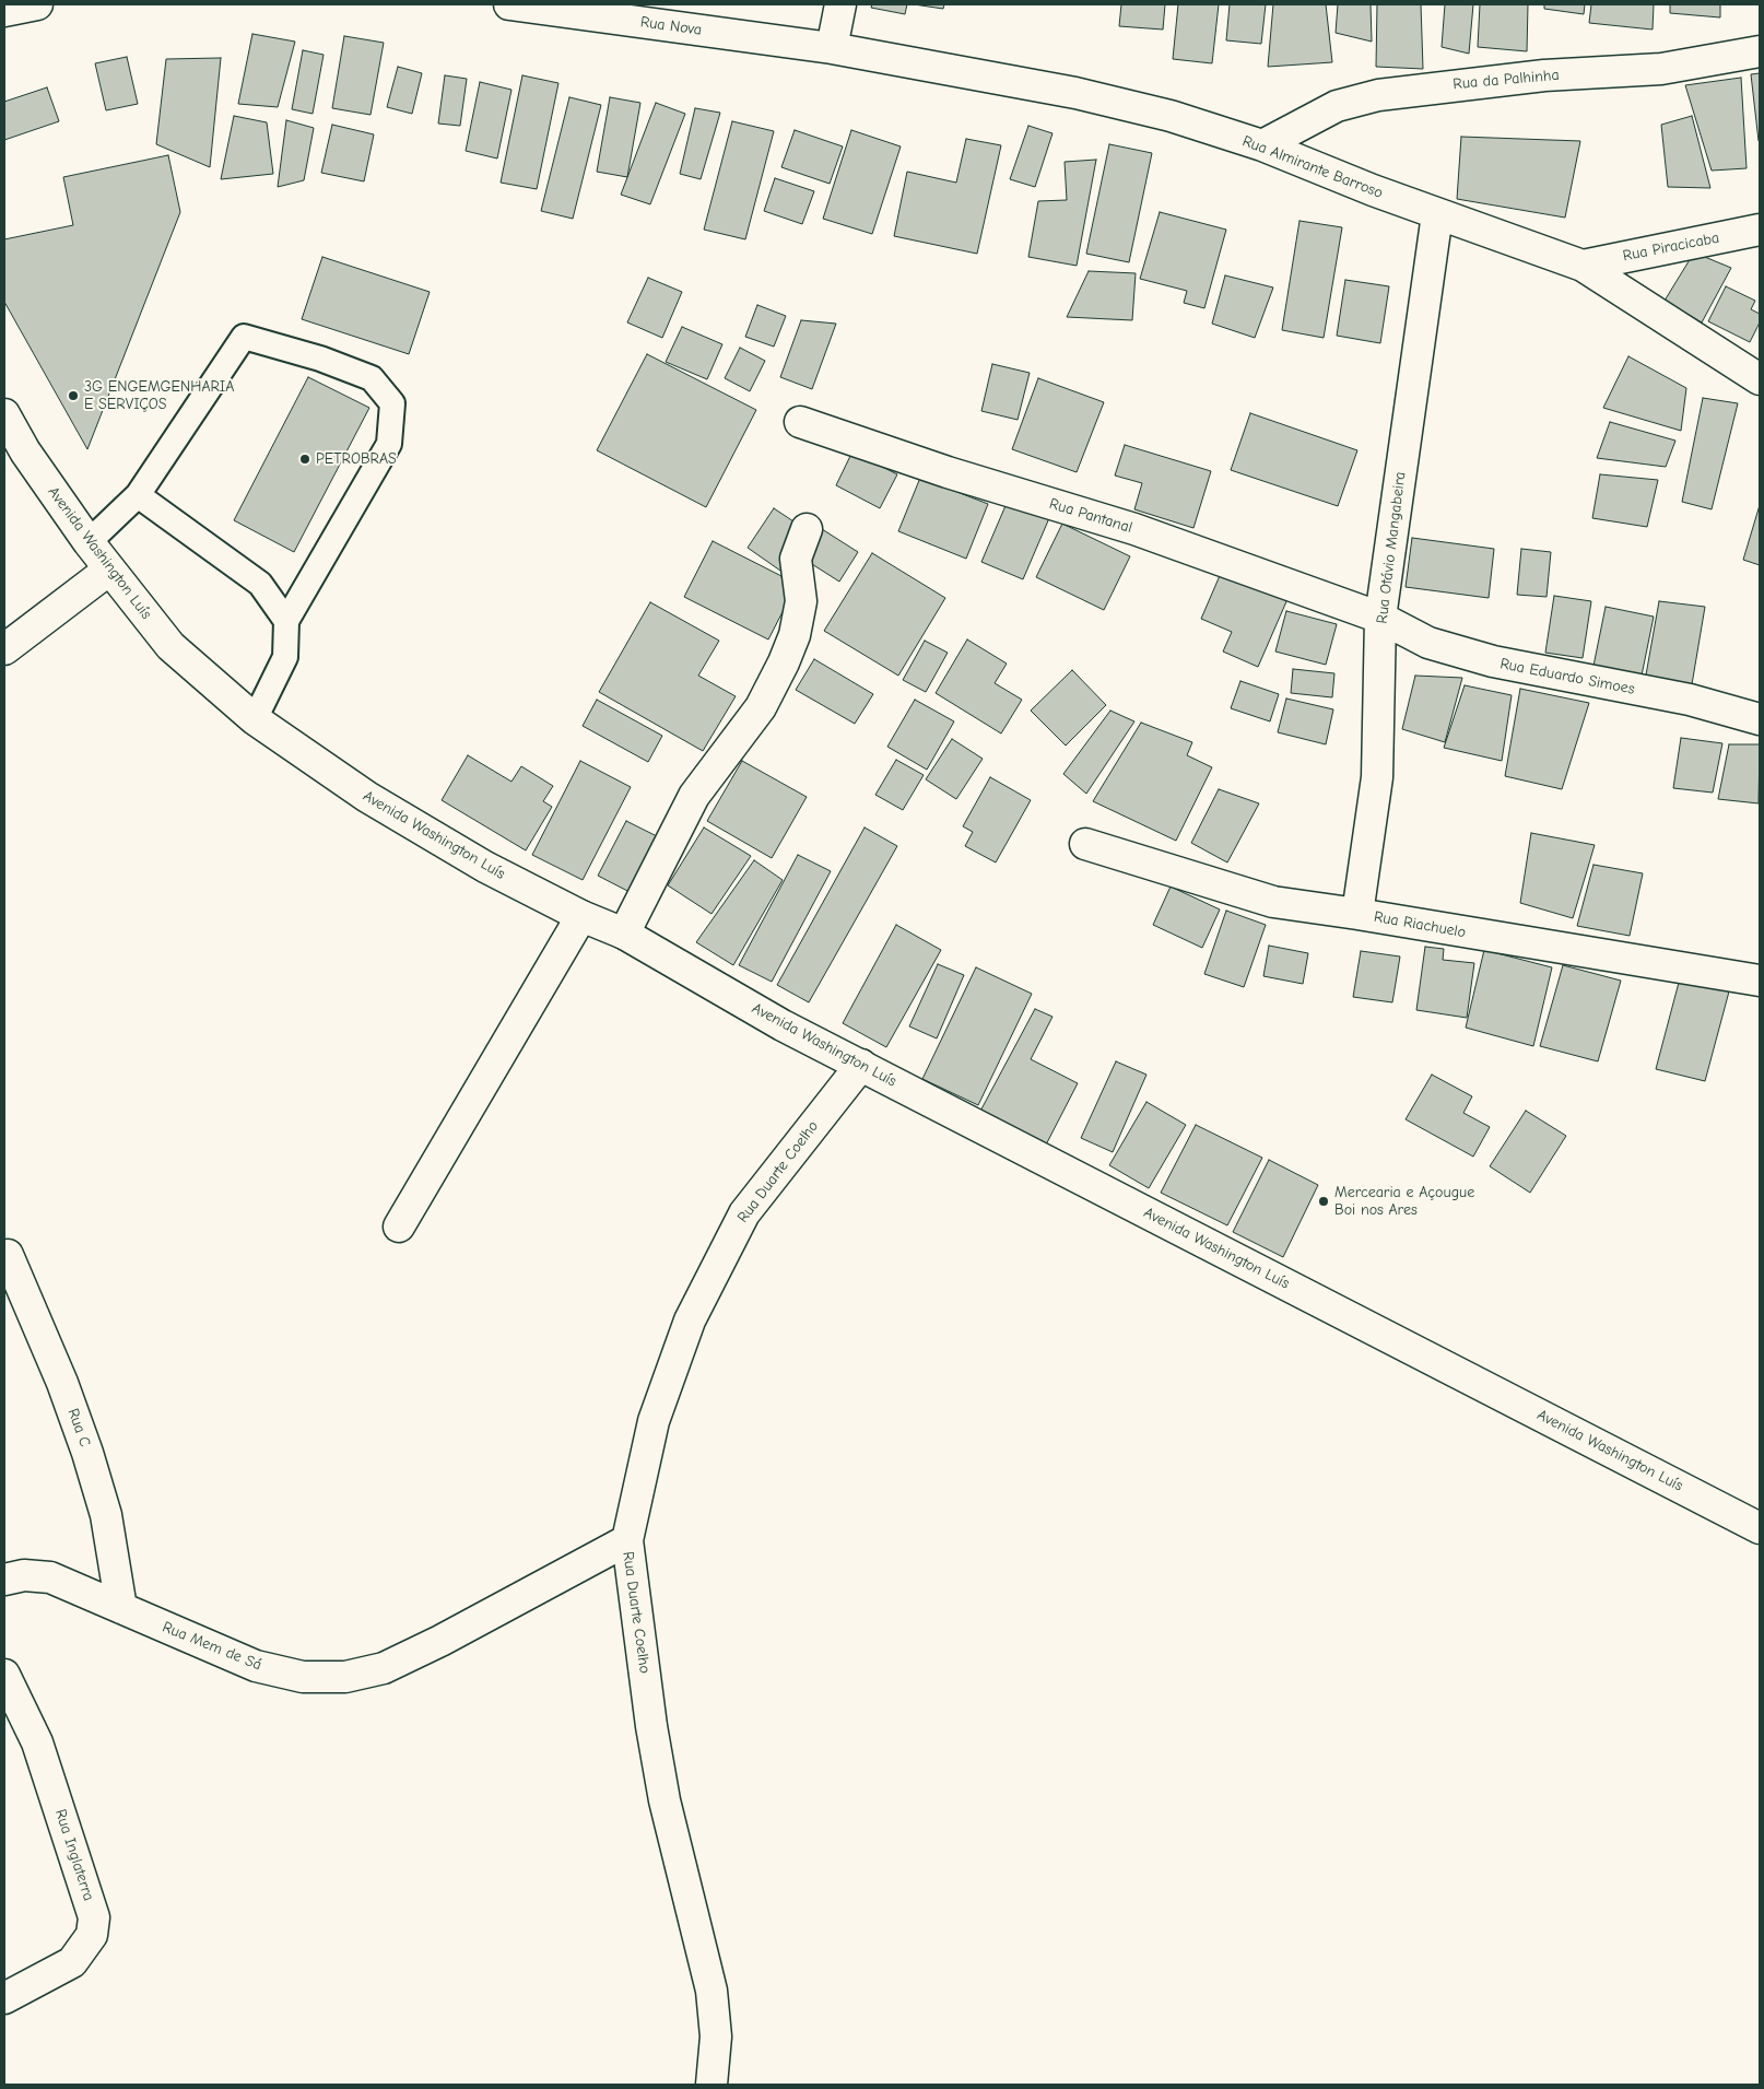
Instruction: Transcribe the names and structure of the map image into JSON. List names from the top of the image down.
{
  "streets": {
    "street": [
      "Rua Nova",
      "Rua da Palhinha",
      "Rua Almirante Barroso",
      "Rua Piracicaba",
      "Rua Pantanal",
      "Rua Otávio Mangabeira",
      "Avenida Washington Luís",
      "Rua Eduardo Simoes",
      "Rua Riachuelo",
      "Rua Duarte Coelho",
      "Rua C",
      "Rua Mem de Sá",
      "Rua Inglaterra"
    ]
  },
  "crossings": [
    ["Rua Nova", "Rua Almirante Barroso"],
    ["Rua da Palhinha", "Rua Almirante Barroso"],
    ["Rua Almirante Barroso", "Rua Piracicaba"],
    ["Rua Almirante Barroso", "Rua Otávio Mangabeira"],
    ["Rua Pantanal", "Rua Otávio Mangabeira"],
    ["Rua Pantanal", "Rua Eduardo Simoes"],
    ["Rua Otávio Mangabeira", "Rua Eduardo Simoes"],
    ["Rua Otávio Mangabeira", "Rua Riachuelo"],
    ["Avenida Washington Luís", "Rua Duarte Coelho"],
    ["Rua Duarte Coelho", "Rua Mem de Sá"],
    ["Rua C", "Rua Mem de Sá"]
  ],
  "places": ["3G ENGEMGENHARIA E SERVIÇOS", "PETROBRAS", "Mercearia e Açougue Boi nos Ares"]
}
